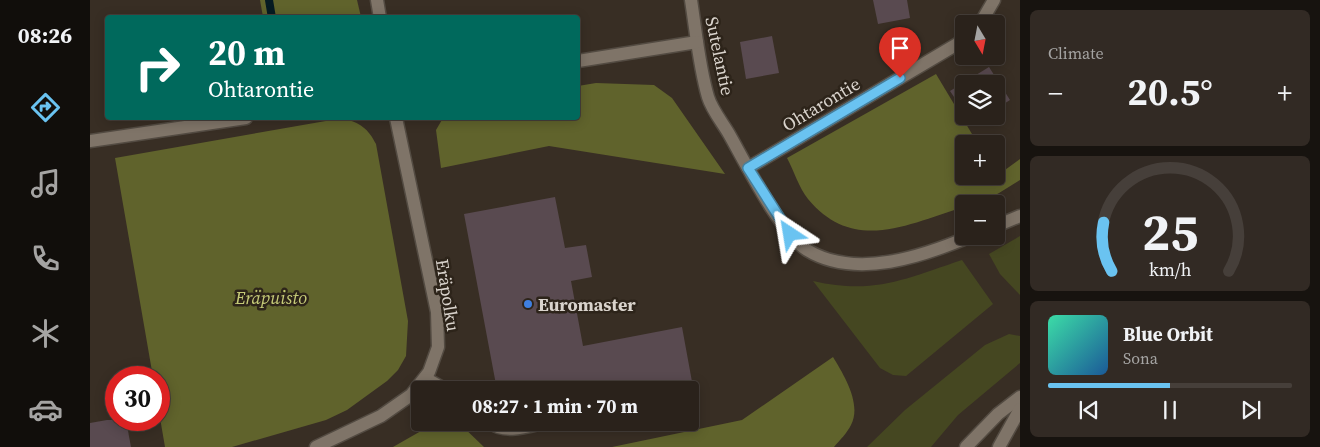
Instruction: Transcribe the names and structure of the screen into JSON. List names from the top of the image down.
{
  "streets": {
    "street": ["Sutelantie", "Ohtarontie", "Eräpolku"]
  },
  "crossings": [
    ["Sutelantie", "Ohtarontie"]
  ],
  "parks": ["Eräpuisto"],
  "places": ["Euromaster"],
  "north": "bottom",
  "page": {
    "tabs": "08:26",
    "tile": "Climate",
    "map_buttons": ["+", "−"],
    "turn": ["20 m", "Ohtarontie"],
    "heat": ["−", "20.5°", "+"],
    "song": ["Blue Orbit", "Sona"],
    "limit": "30",
    "trip": "08:27 · 1 min · 70 m",
    "gauge": ["25", "km/h"]
  }
}
